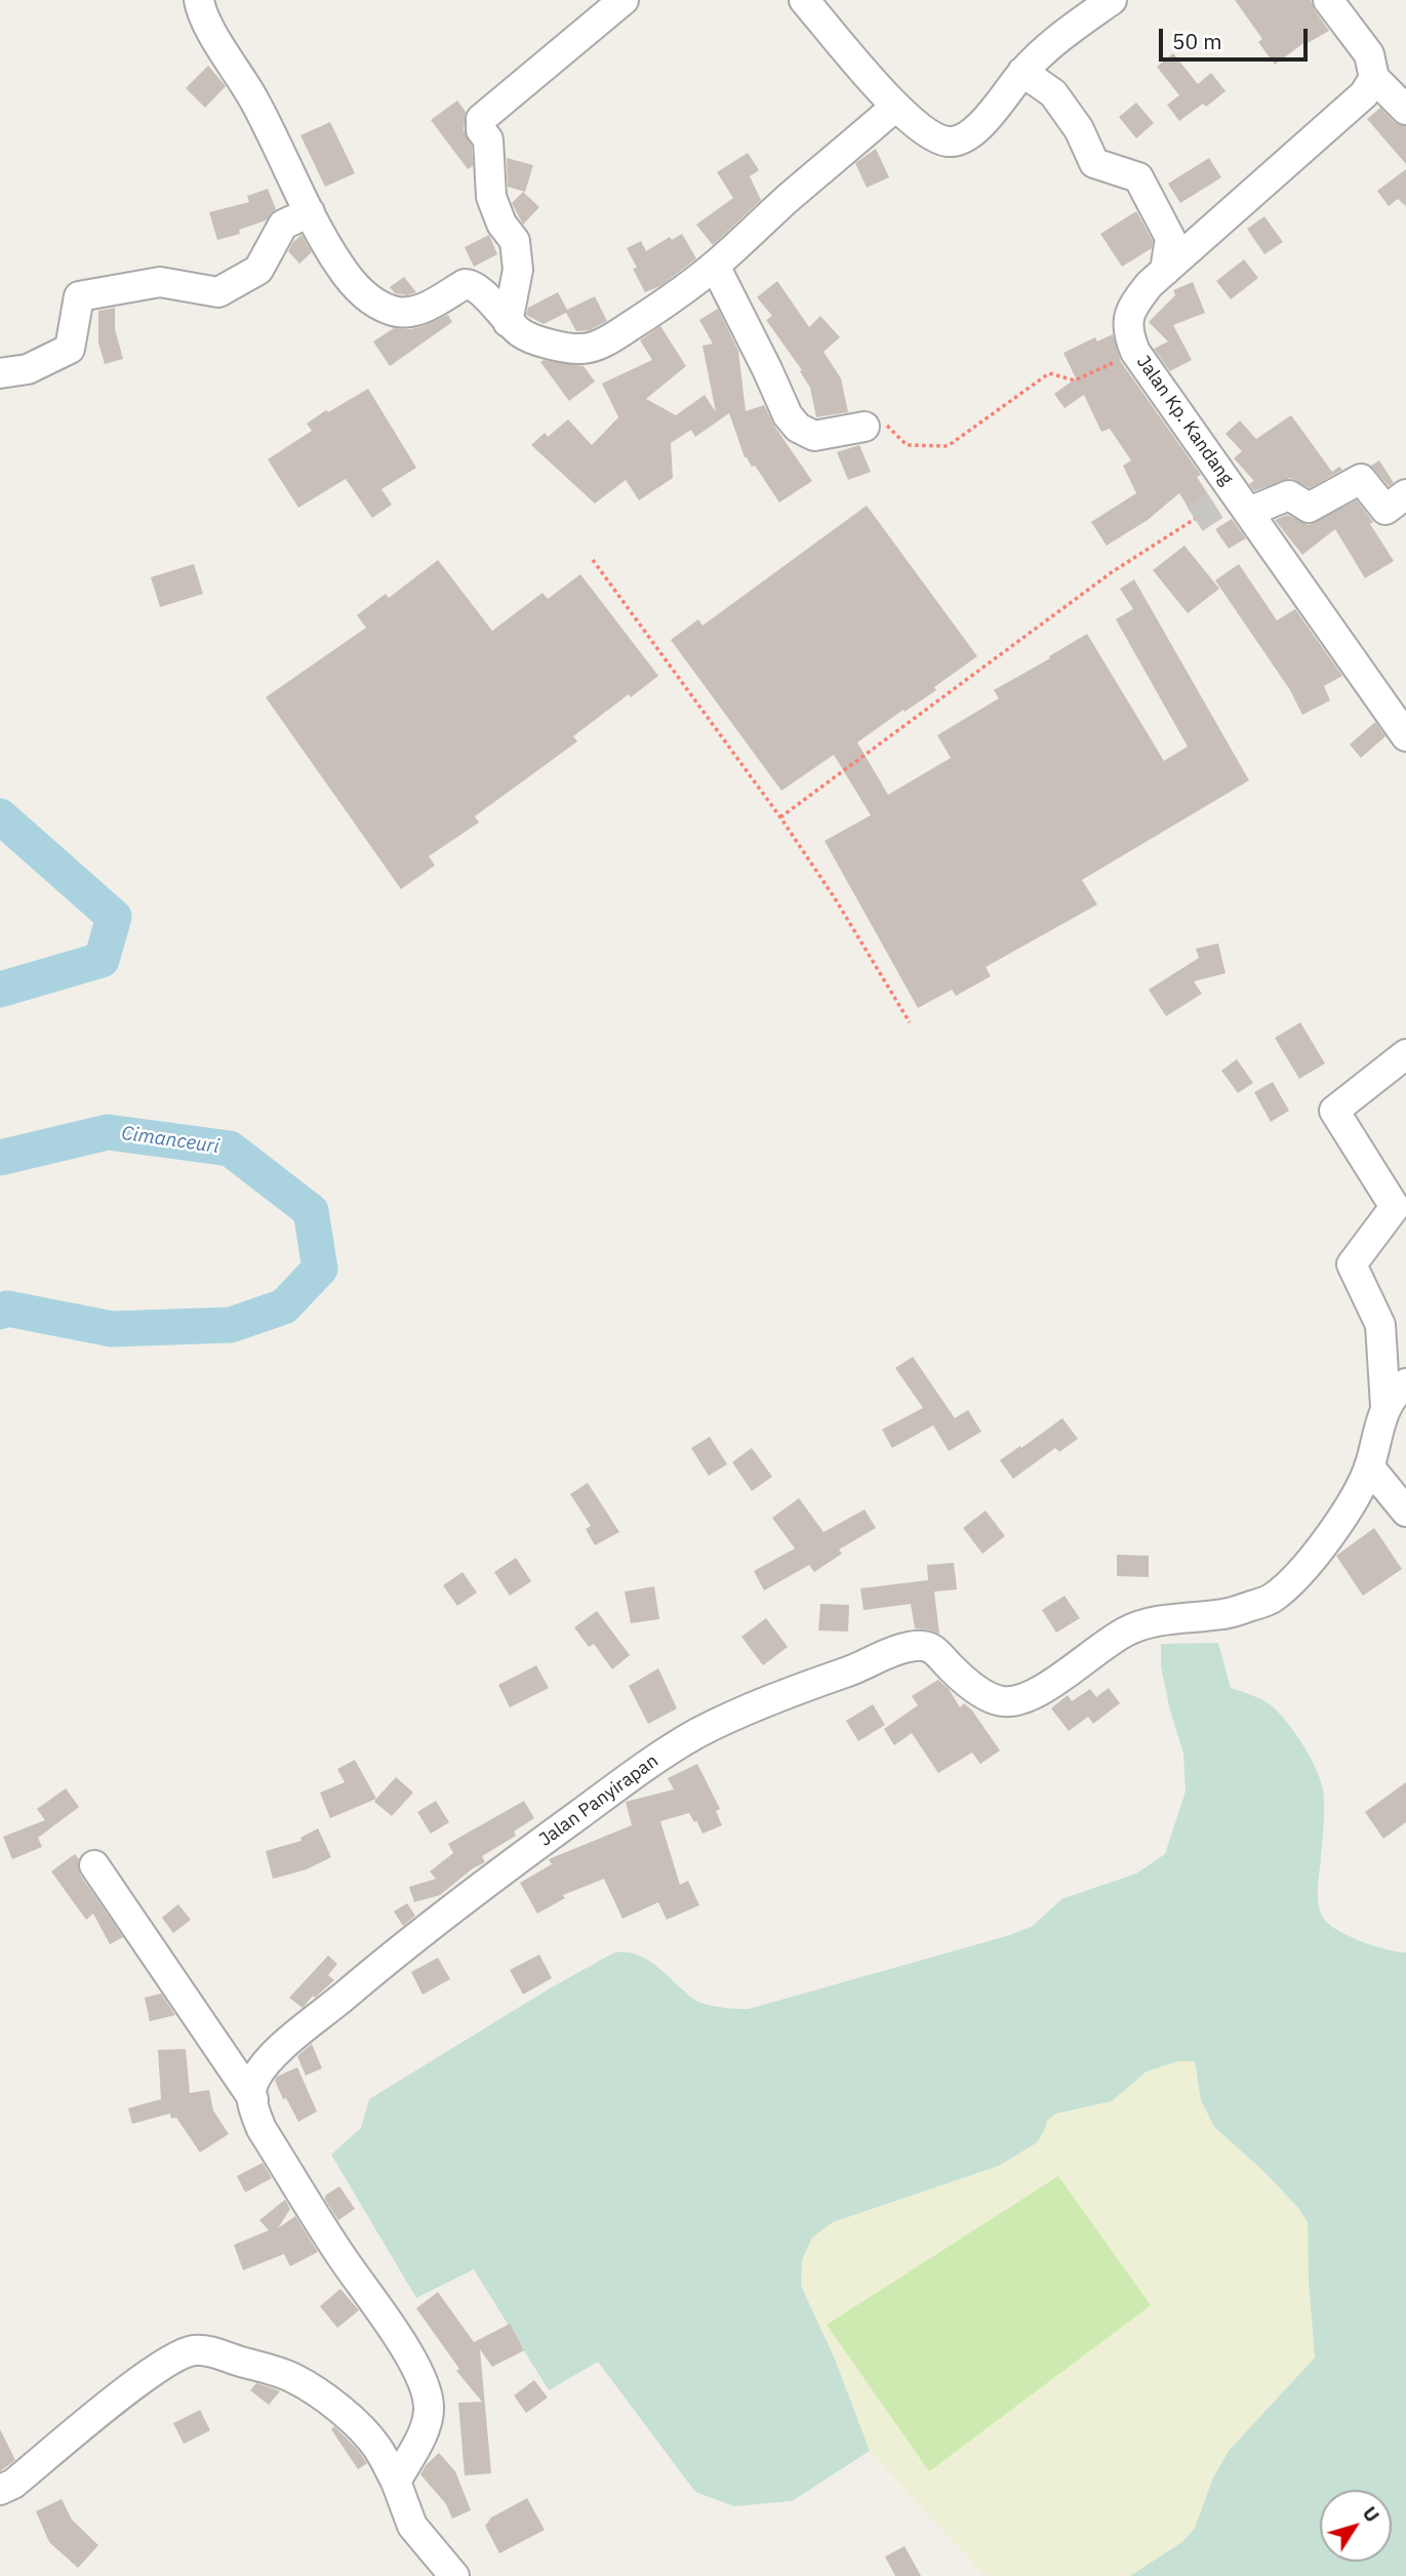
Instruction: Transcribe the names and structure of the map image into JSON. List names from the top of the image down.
{
  "streets": {
    "street": ["Jalan Kp. Kandang", "Jalan Panyirapan"]
  },
  "water": ["Cimanceuri"],
  "scale_bar": "50 m",
  "north": "top right"
}
